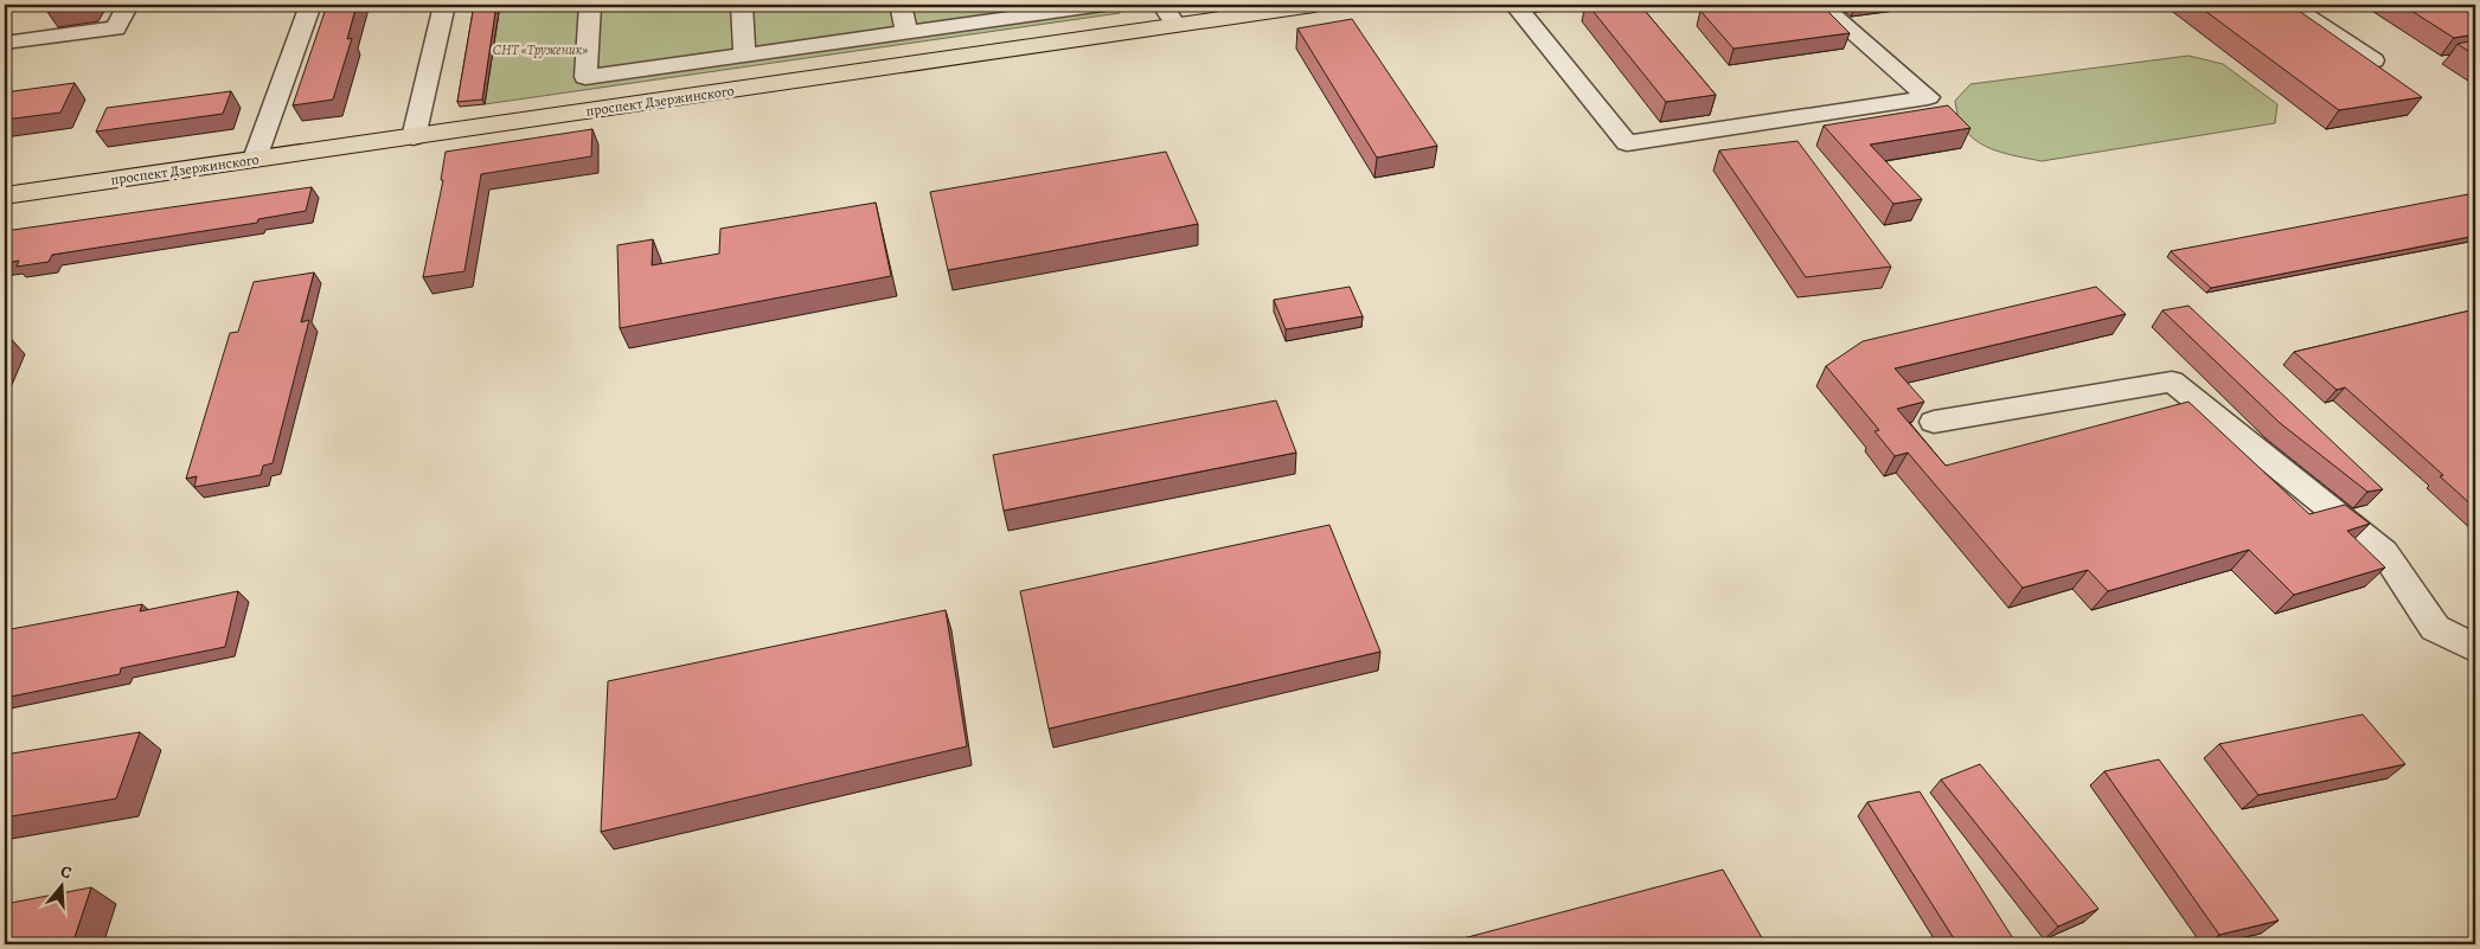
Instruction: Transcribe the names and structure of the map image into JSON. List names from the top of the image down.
{
  "streets": {
    "main road": ["проспект Дзержинского"]
  },
  "parks": ["СНТ «Труженик»"],
  "north": "top"
}
